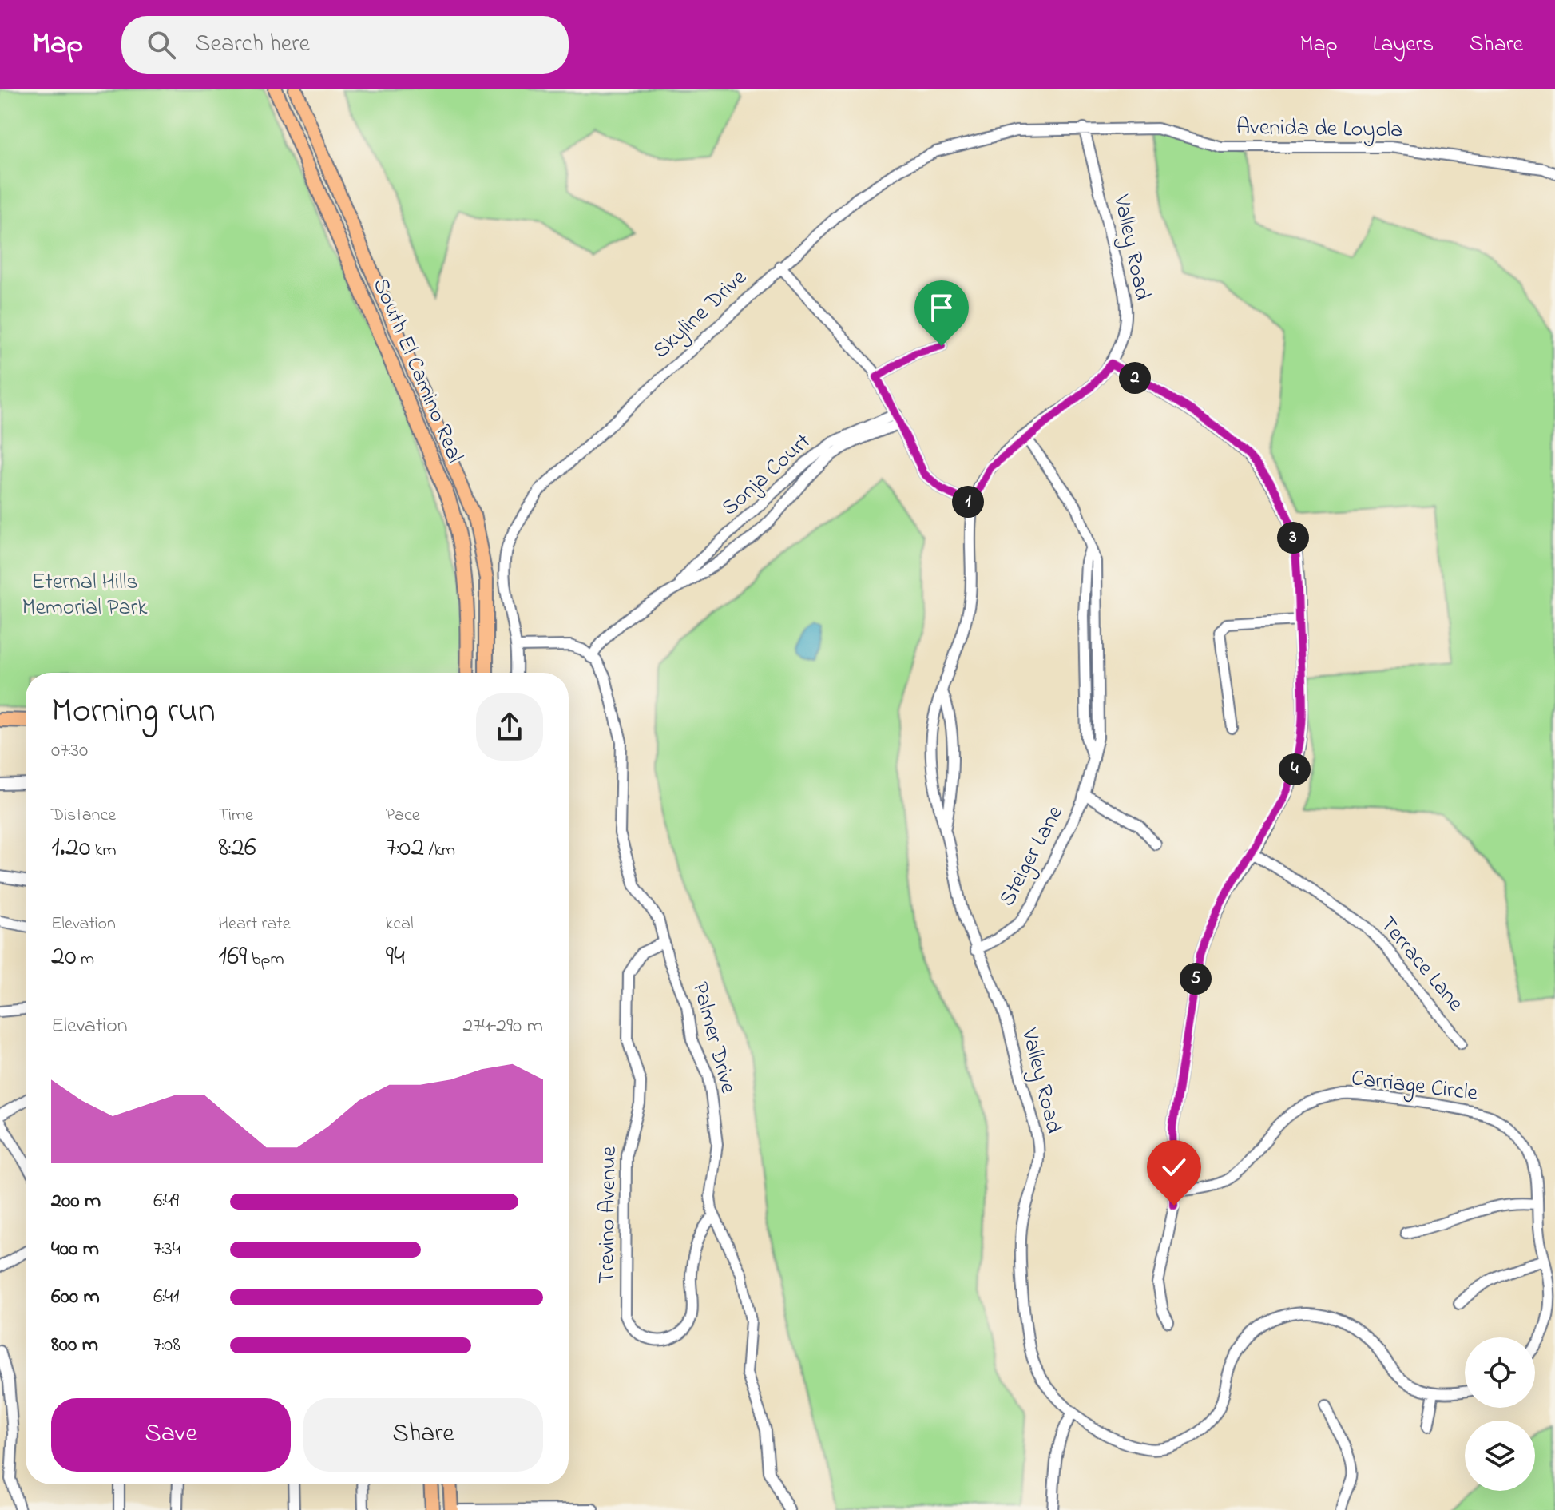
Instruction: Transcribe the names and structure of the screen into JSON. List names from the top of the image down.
{
  "streets": {
    "main road": ["South El Camino Real"],
    "street": [
      "Avenida de Loyola",
      "Valley Road",
      "Skyline Drive",
      "Sonja Court",
      "Steiger Lane",
      "Terrace Lane",
      "Palmer Drive",
      "Carriage Circle",
      "Trevino Avenue"
    ]
  },
  "crossings": [
    ["Avenida de Loyola", "Valley Road"],
    ["Avenida de Loyola", "Skyline Drive"],
    ["Valley Road", "Skyline Drive"],
    ["Valley Road", "Steiger Lane"],
    ["Sonja Court", "Palmer Drive"],
    ["Palmer Drive", "Trevino Avenue"]
  ],
  "parks": ["Eternal Hills Memorial Park"],
  "page": {
    "header": "Map",
    "search": "Search here",
    "nav": ["Map", "Layers", "Share"],
    "pins": [
      "2",
      "1",
      "3",
      "4",
      "5"
    ],
    "heading": ["Morning run", "07:30"],
    "stats": [
      ["Distance", "1.20 km"],
      ["Time", "8:26"],
      ["Pace", "7:02 /km"],
      ["Elevation", "20 m"],
      ["Heart rate", "169 bpm"],
      ["kcal", "94"]
    ],
    "chart": ["Elevation", "274–290 m"],
    "list": [
      {
        "name": "200 m",
        "note": "6:49"
      },
      {
        "name": "400 m",
        "note": "7:34"
      },
      {
        "name": "600 m",
        "note": "6:41"
      },
      {
        "name": "800 m",
        "note": "7:08"
      }
    ],
    "buttons": ["Save", "Share"]
  }
}
